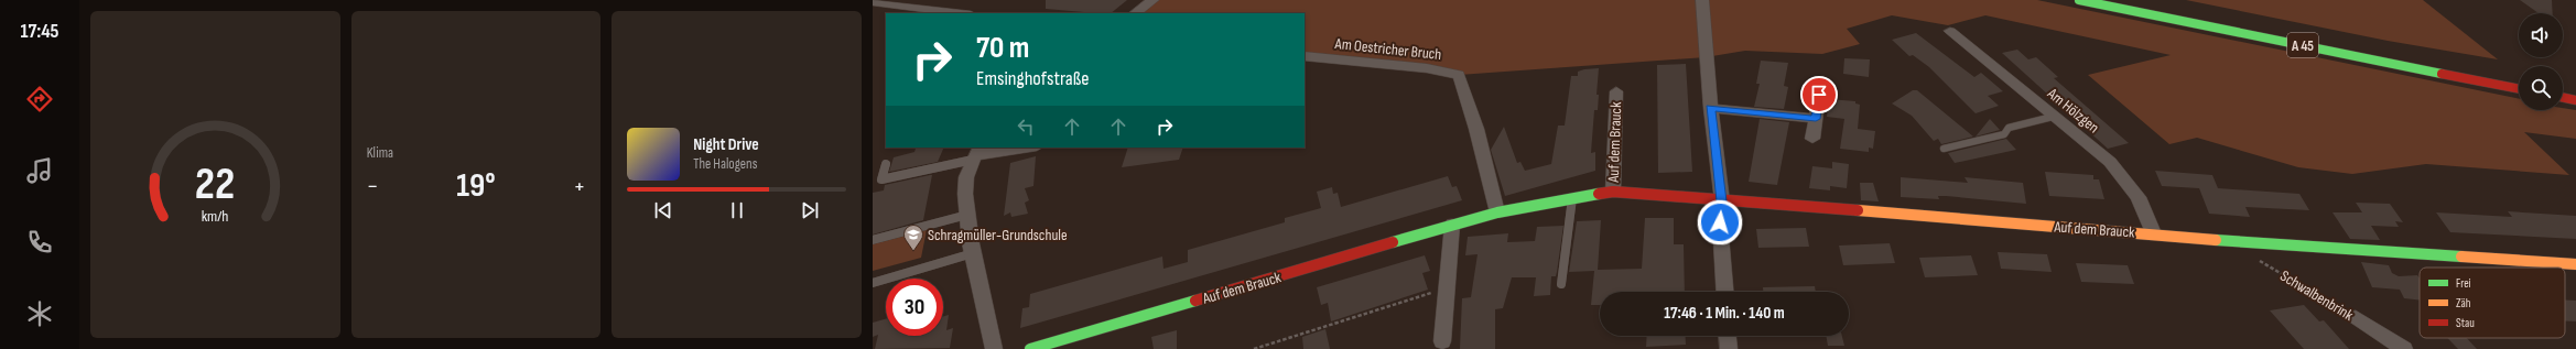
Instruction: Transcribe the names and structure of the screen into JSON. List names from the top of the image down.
{
  "streets": {
    "main road": ["A 45", "Auf dem Brauck"],
    "street": ["Am Oestricher Bruch", "Am Hölzgen", "Schwalbenbrink"]
  },
  "crossings": [
    ["Am Oestricher Bruch", "Auf dem Brauck"],
    ["Am Hölzgen", "Auf dem Brauck"]
  ],
  "places": {
    "school or university": ["Schragmüller-Grundschule"]
  },
  "legend": ["Frei", "Zäh", "Stau"],
  "page": {
    "tabs": "17:45",
    "tile": "Klima",
    "turn": ["70 m", "Emsinghofstraße"],
    "song": ["Night Drive", "The Halogens"],
    "heat": ["−", "19°", "+"],
    "limit": "30",
    "trip": "17:46 · 1 Min. · 140 m",
    "gauge": ["22", "km/h"]
  }
}
